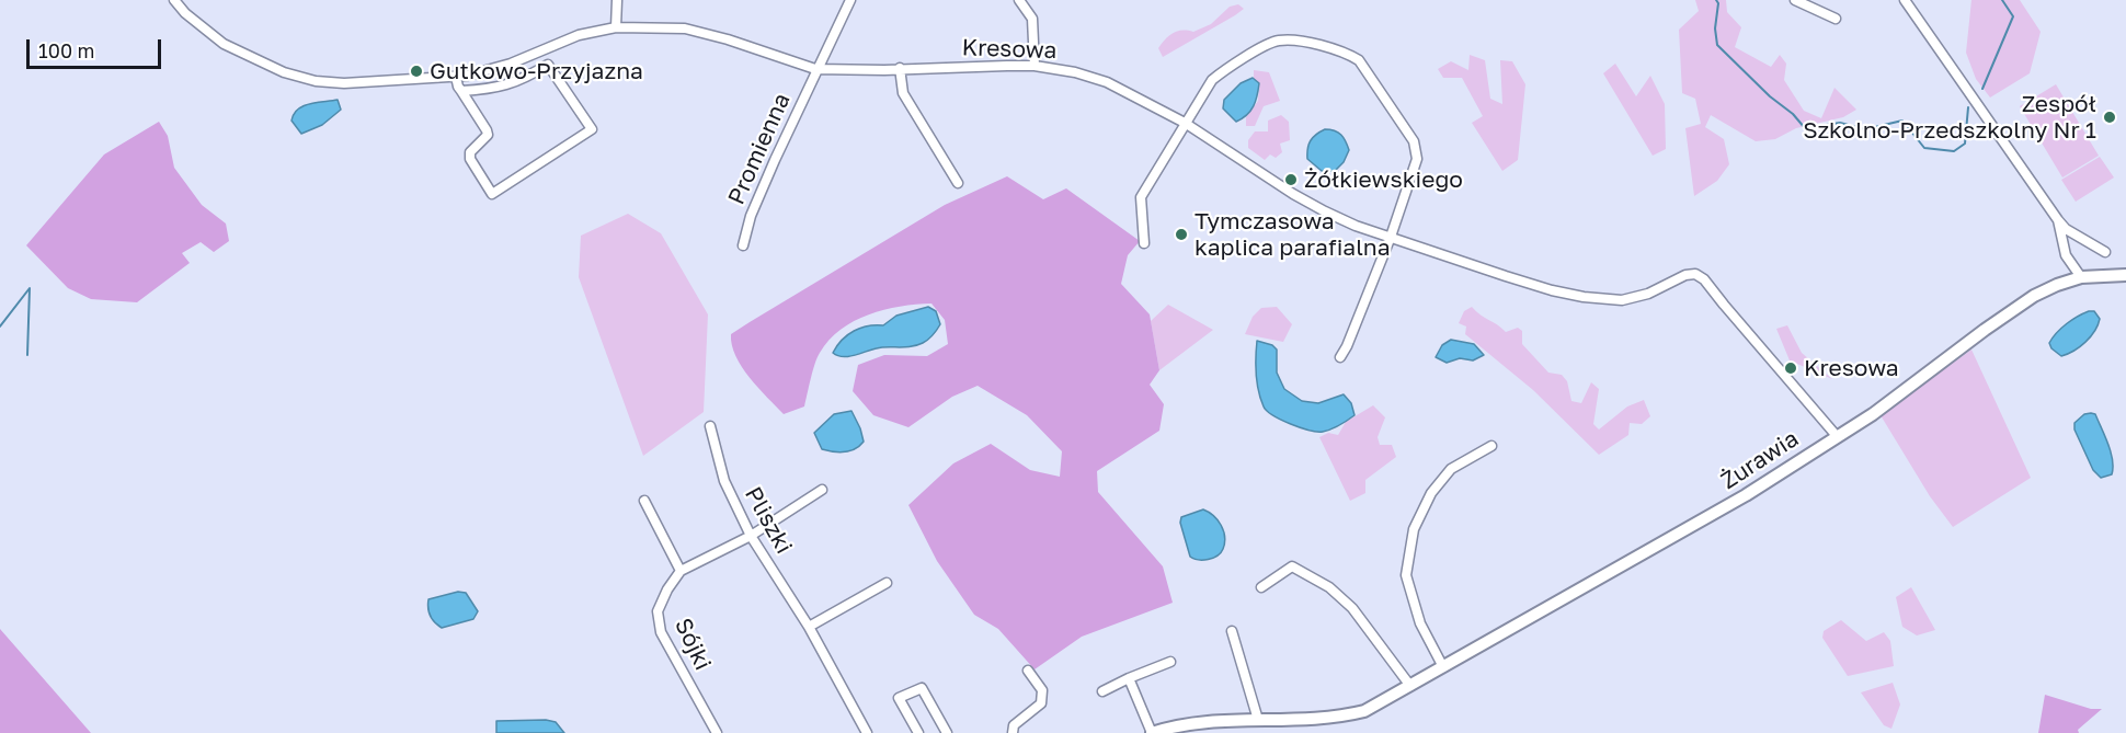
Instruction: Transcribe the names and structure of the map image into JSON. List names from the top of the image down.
{
  "streets": {
    "street": [
      "Kresowa",
      "Promienna",
      "Żurawia",
      "Pliszki",
      "Sójki"
    ]
  },
  "crossings": [
    ["Kresowa", "Promienna"],
    ["Kresowa", "Żurawia"]
  ],
  "places": [
    "Gutkowo-Przyjazna",
    "Zespół Szkolno-Przedszkolny Nr 1",
    "Żółkiewskiego",
    "Tymczasowa kaplica parafialna",
    "Kresowa"
  ],
  "scale_bar": "100 m"
}
